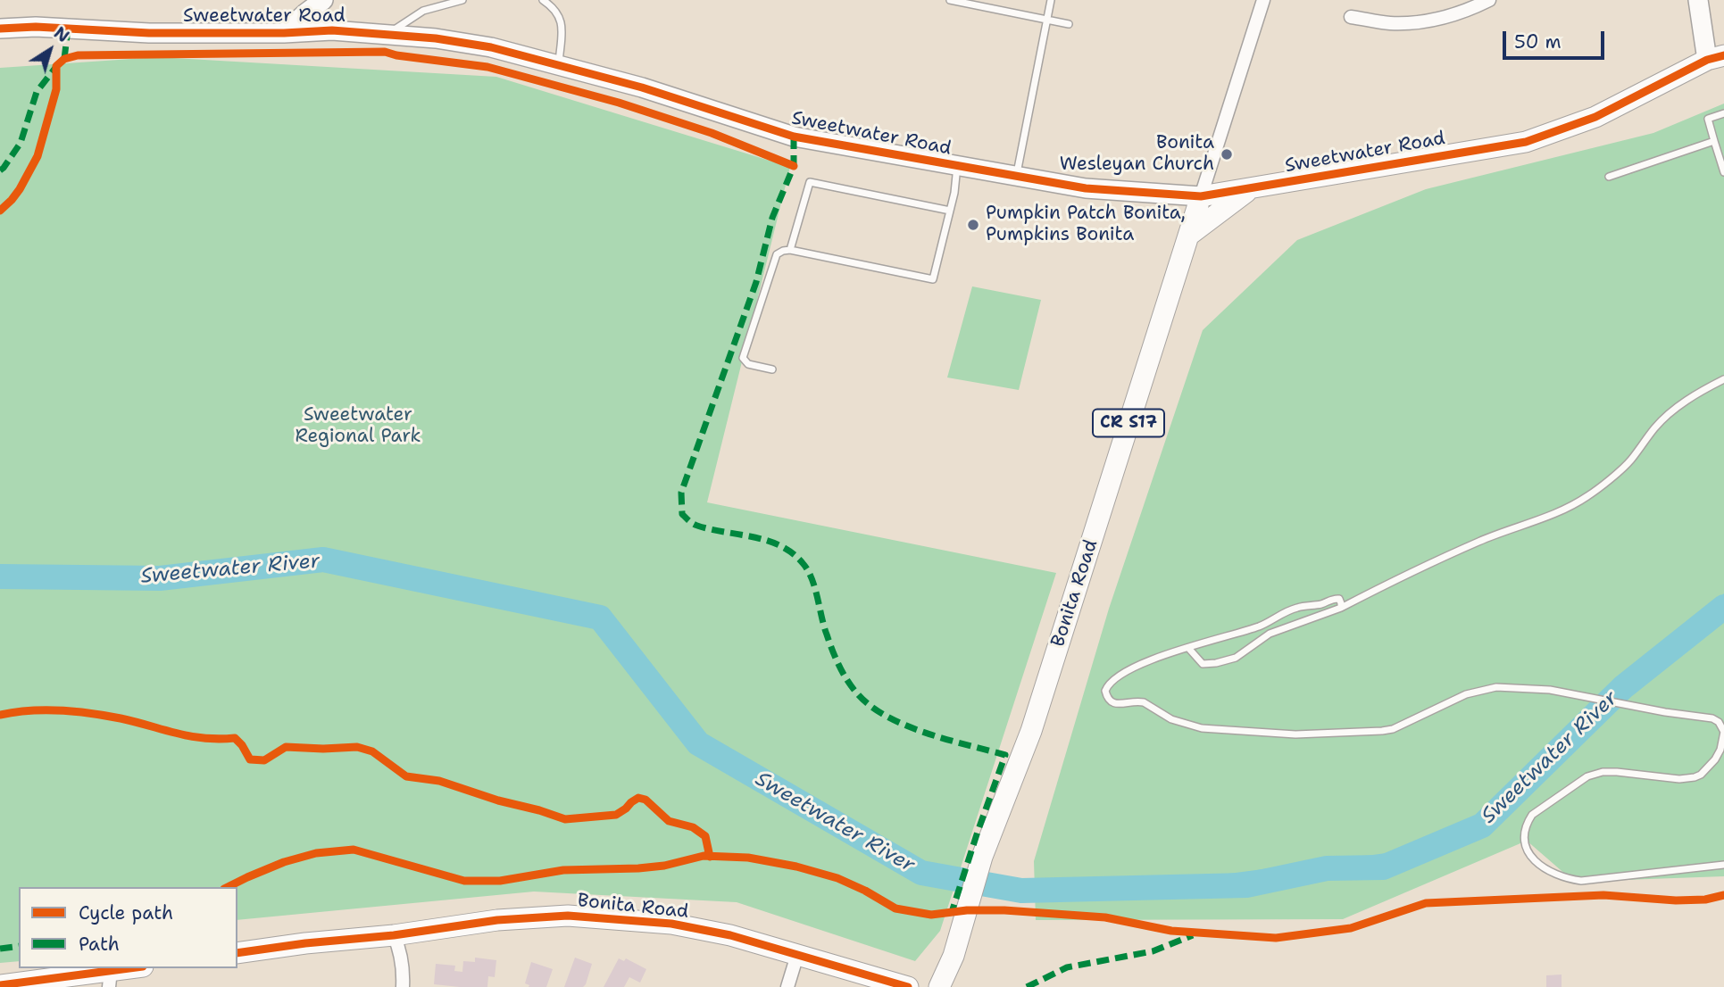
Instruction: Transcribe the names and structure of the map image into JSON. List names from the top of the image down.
{
  "streets": {
    "main road": ["Sweetwater Road", "CR S17", "Bonita Road"]
  },
  "crossings": [
    ["Sweetwater Road", "Bonita Road"]
  ],
  "water": ["Sweetwater River"],
  "parks": ["Sweetwater Regional Park"],
  "places": ["Bonita Wesleyan Church", "Pumpkin Patch Bonita, Pumpkins Bonita"],
  "legend": ["Cycle path", "Path"],
  "scale_bar": "50 m",
  "north": "top right"
}
